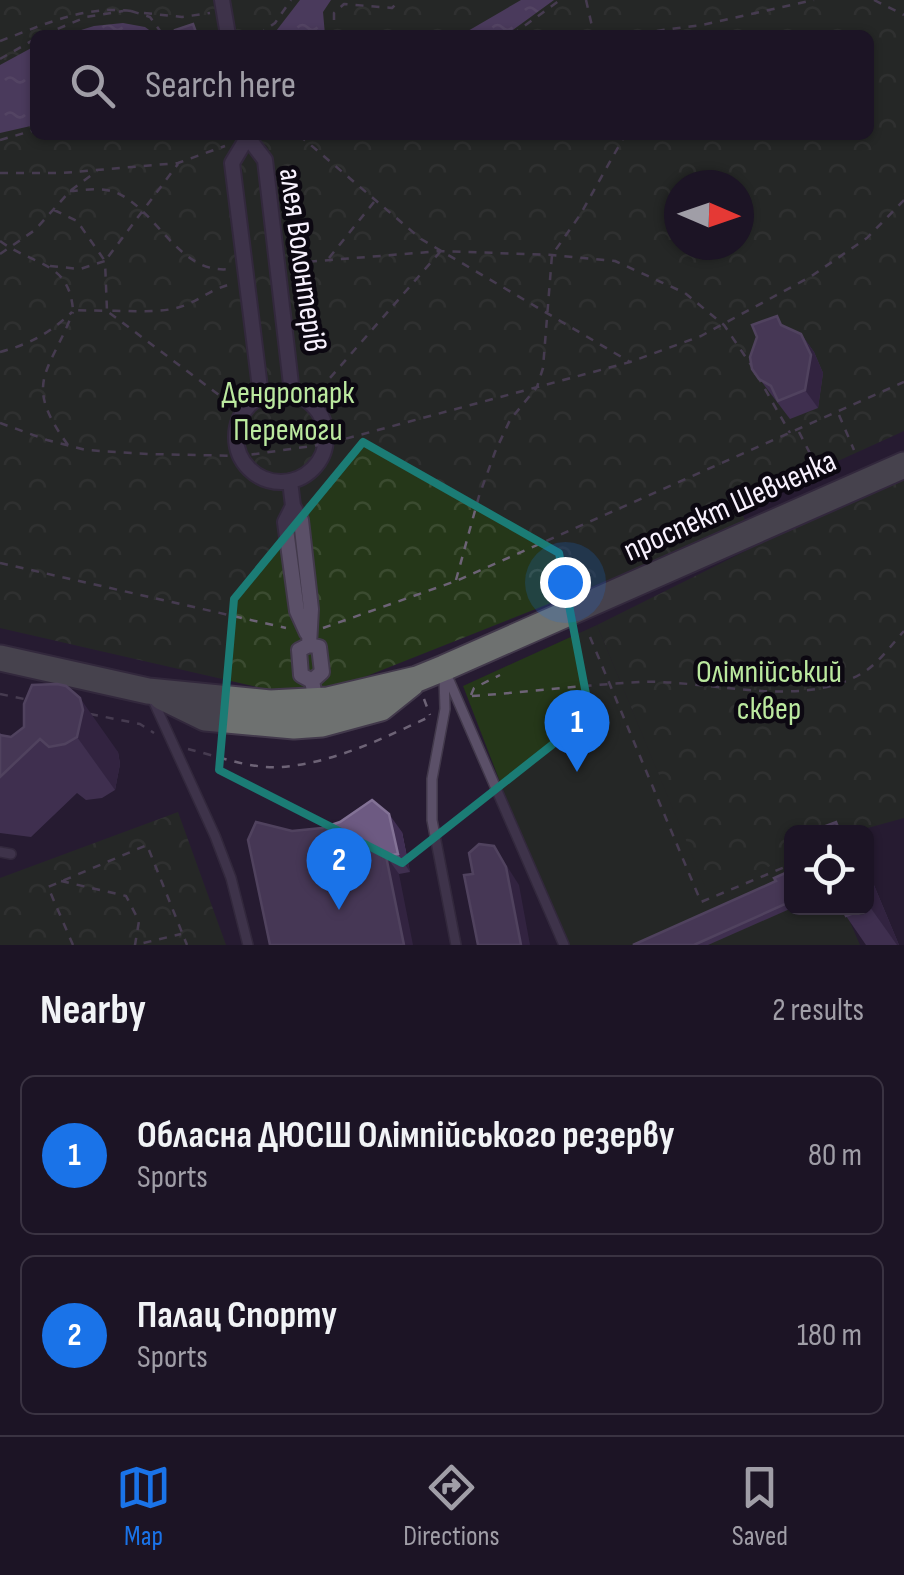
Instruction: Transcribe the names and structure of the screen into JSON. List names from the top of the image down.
{
  "streets": {
    "main road": ["проспект Шевченка"],
    "street": ["алея Волонтерів"]
  },
  "parks": ["Дендропарк Перемоги", "Олімпійський сквер"],
  "north": "right",
  "page": {
    "search": "Search here",
    "pins": ["1", "2"],
    "heading": ["Nearby", "2 results"],
    "list": [
      {
        "mark": "1",
        "name": "Обласна ДЮСШ Олімпійського резерву",
        "note": "Sports",
        "value": "80 m"
      },
      {
        "mark": "2",
        "name": "Палац Спорту",
        "note": "Sports",
        "value": "180 m"
      }
    ],
    "nav": ["Map", "Directions", "Saved"]
  }
}
